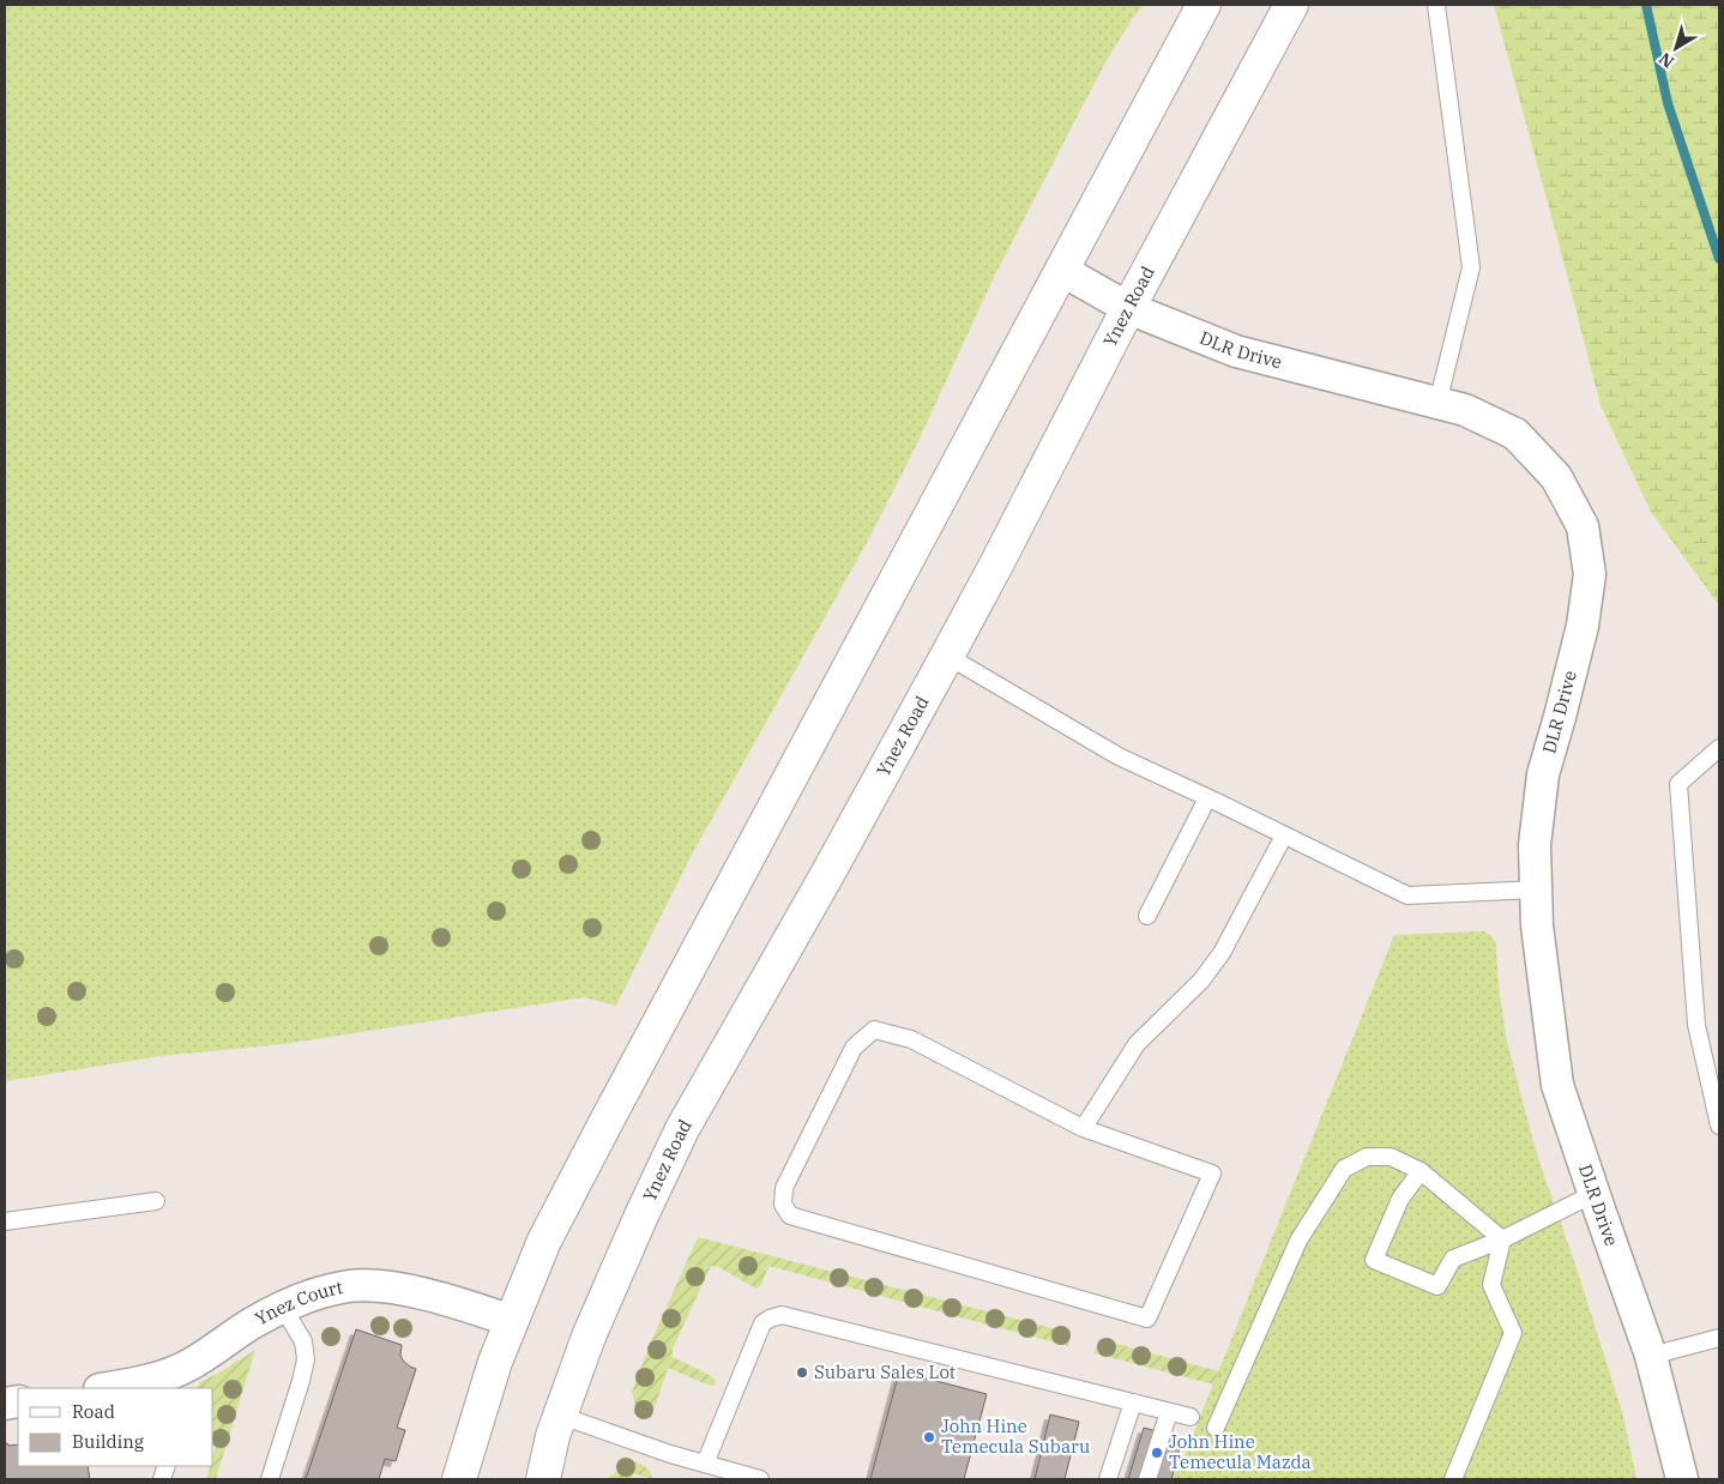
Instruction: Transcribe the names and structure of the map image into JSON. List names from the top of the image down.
{
  "streets": {
    "main road": ["Ynez Road"],
    "street": ["DLR Drive", "Ynez Court"]
  },
  "crossings": [
    ["Ynez Road", "DLR Drive"]
  ],
  "places": ["Subaru Sales Lot", "John Hine Temecula Subaru", "John Hine Temecula Mazda"],
  "legend": ["Road", "Building"],
  "north": "bottom left"
}
